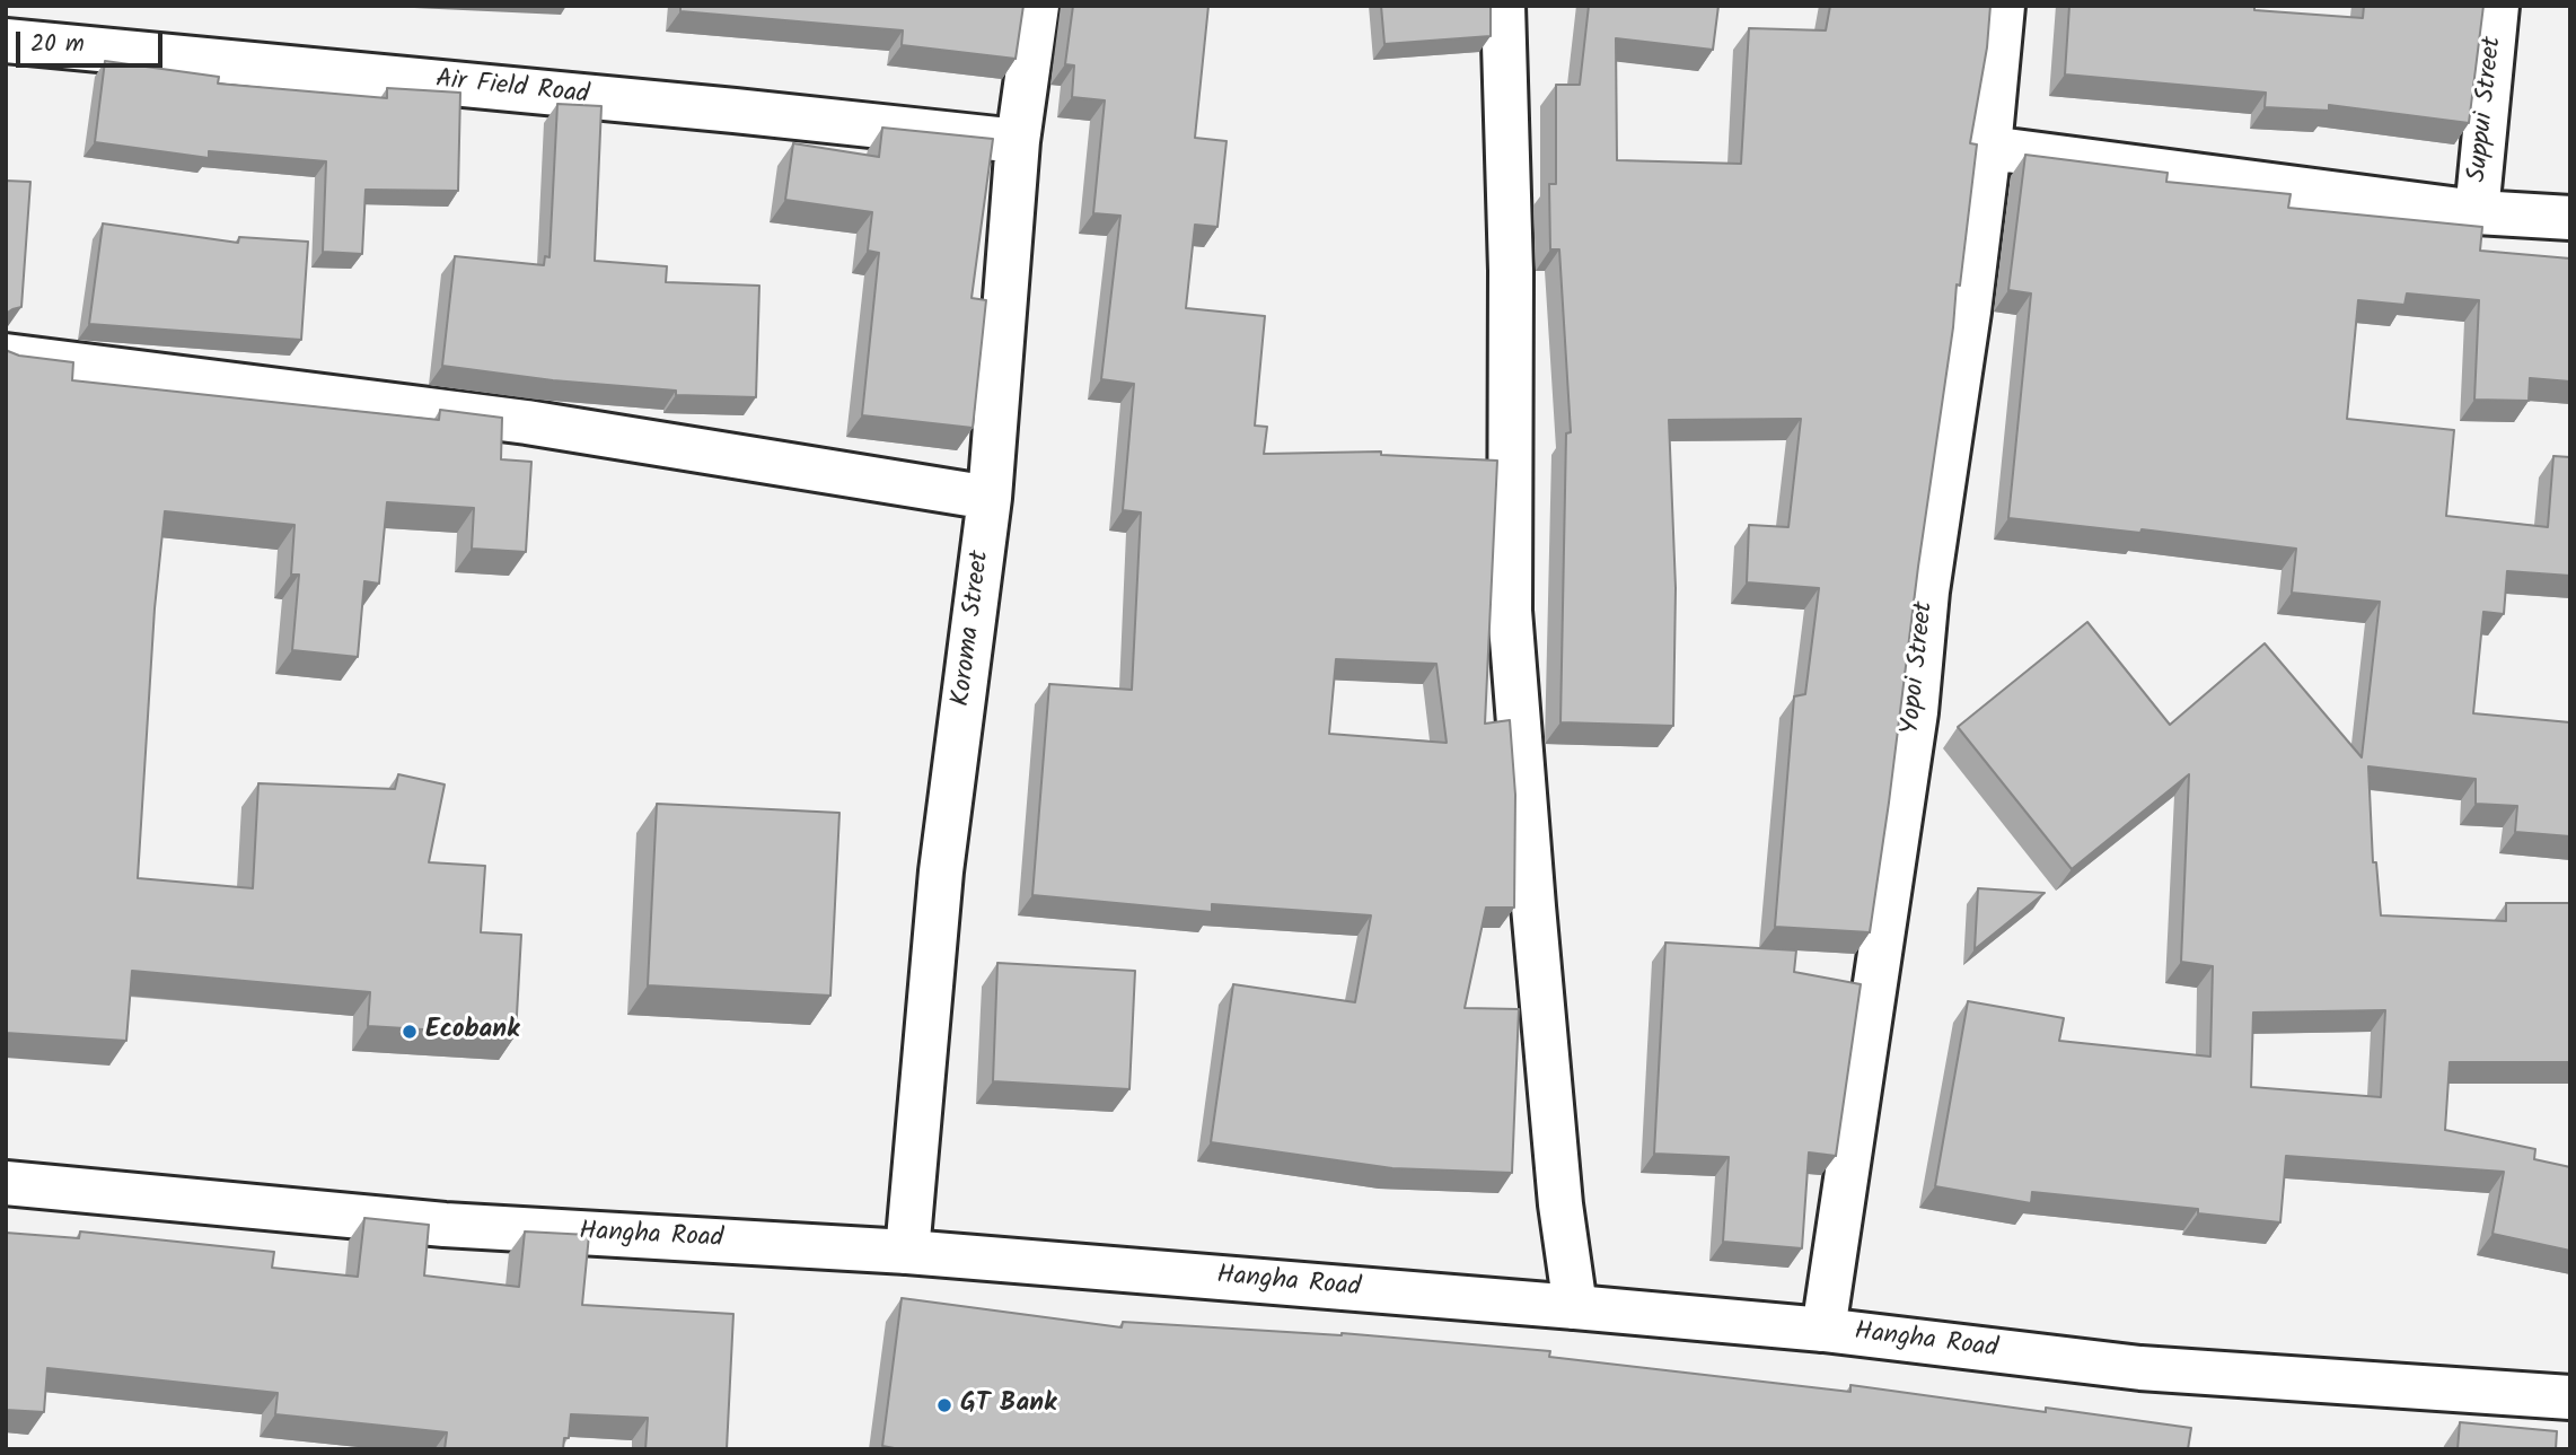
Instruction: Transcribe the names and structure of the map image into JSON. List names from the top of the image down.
{
  "streets": {
    "main road": [
      "Air Field Road",
      "Suppui Street",
      "Koroma Street",
      "Yopoi Street",
      "Hangha Road"
    ]
  },
  "crossings": [
    ["Air Field Road", "Koroma Street"],
    ["Koroma Street", "Hangha Road"],
    ["Yopoi Street", "Hangha Road"]
  ],
  "places": ["Ecobank", "GT Bank"],
  "scale_bar": "20 m"
}
